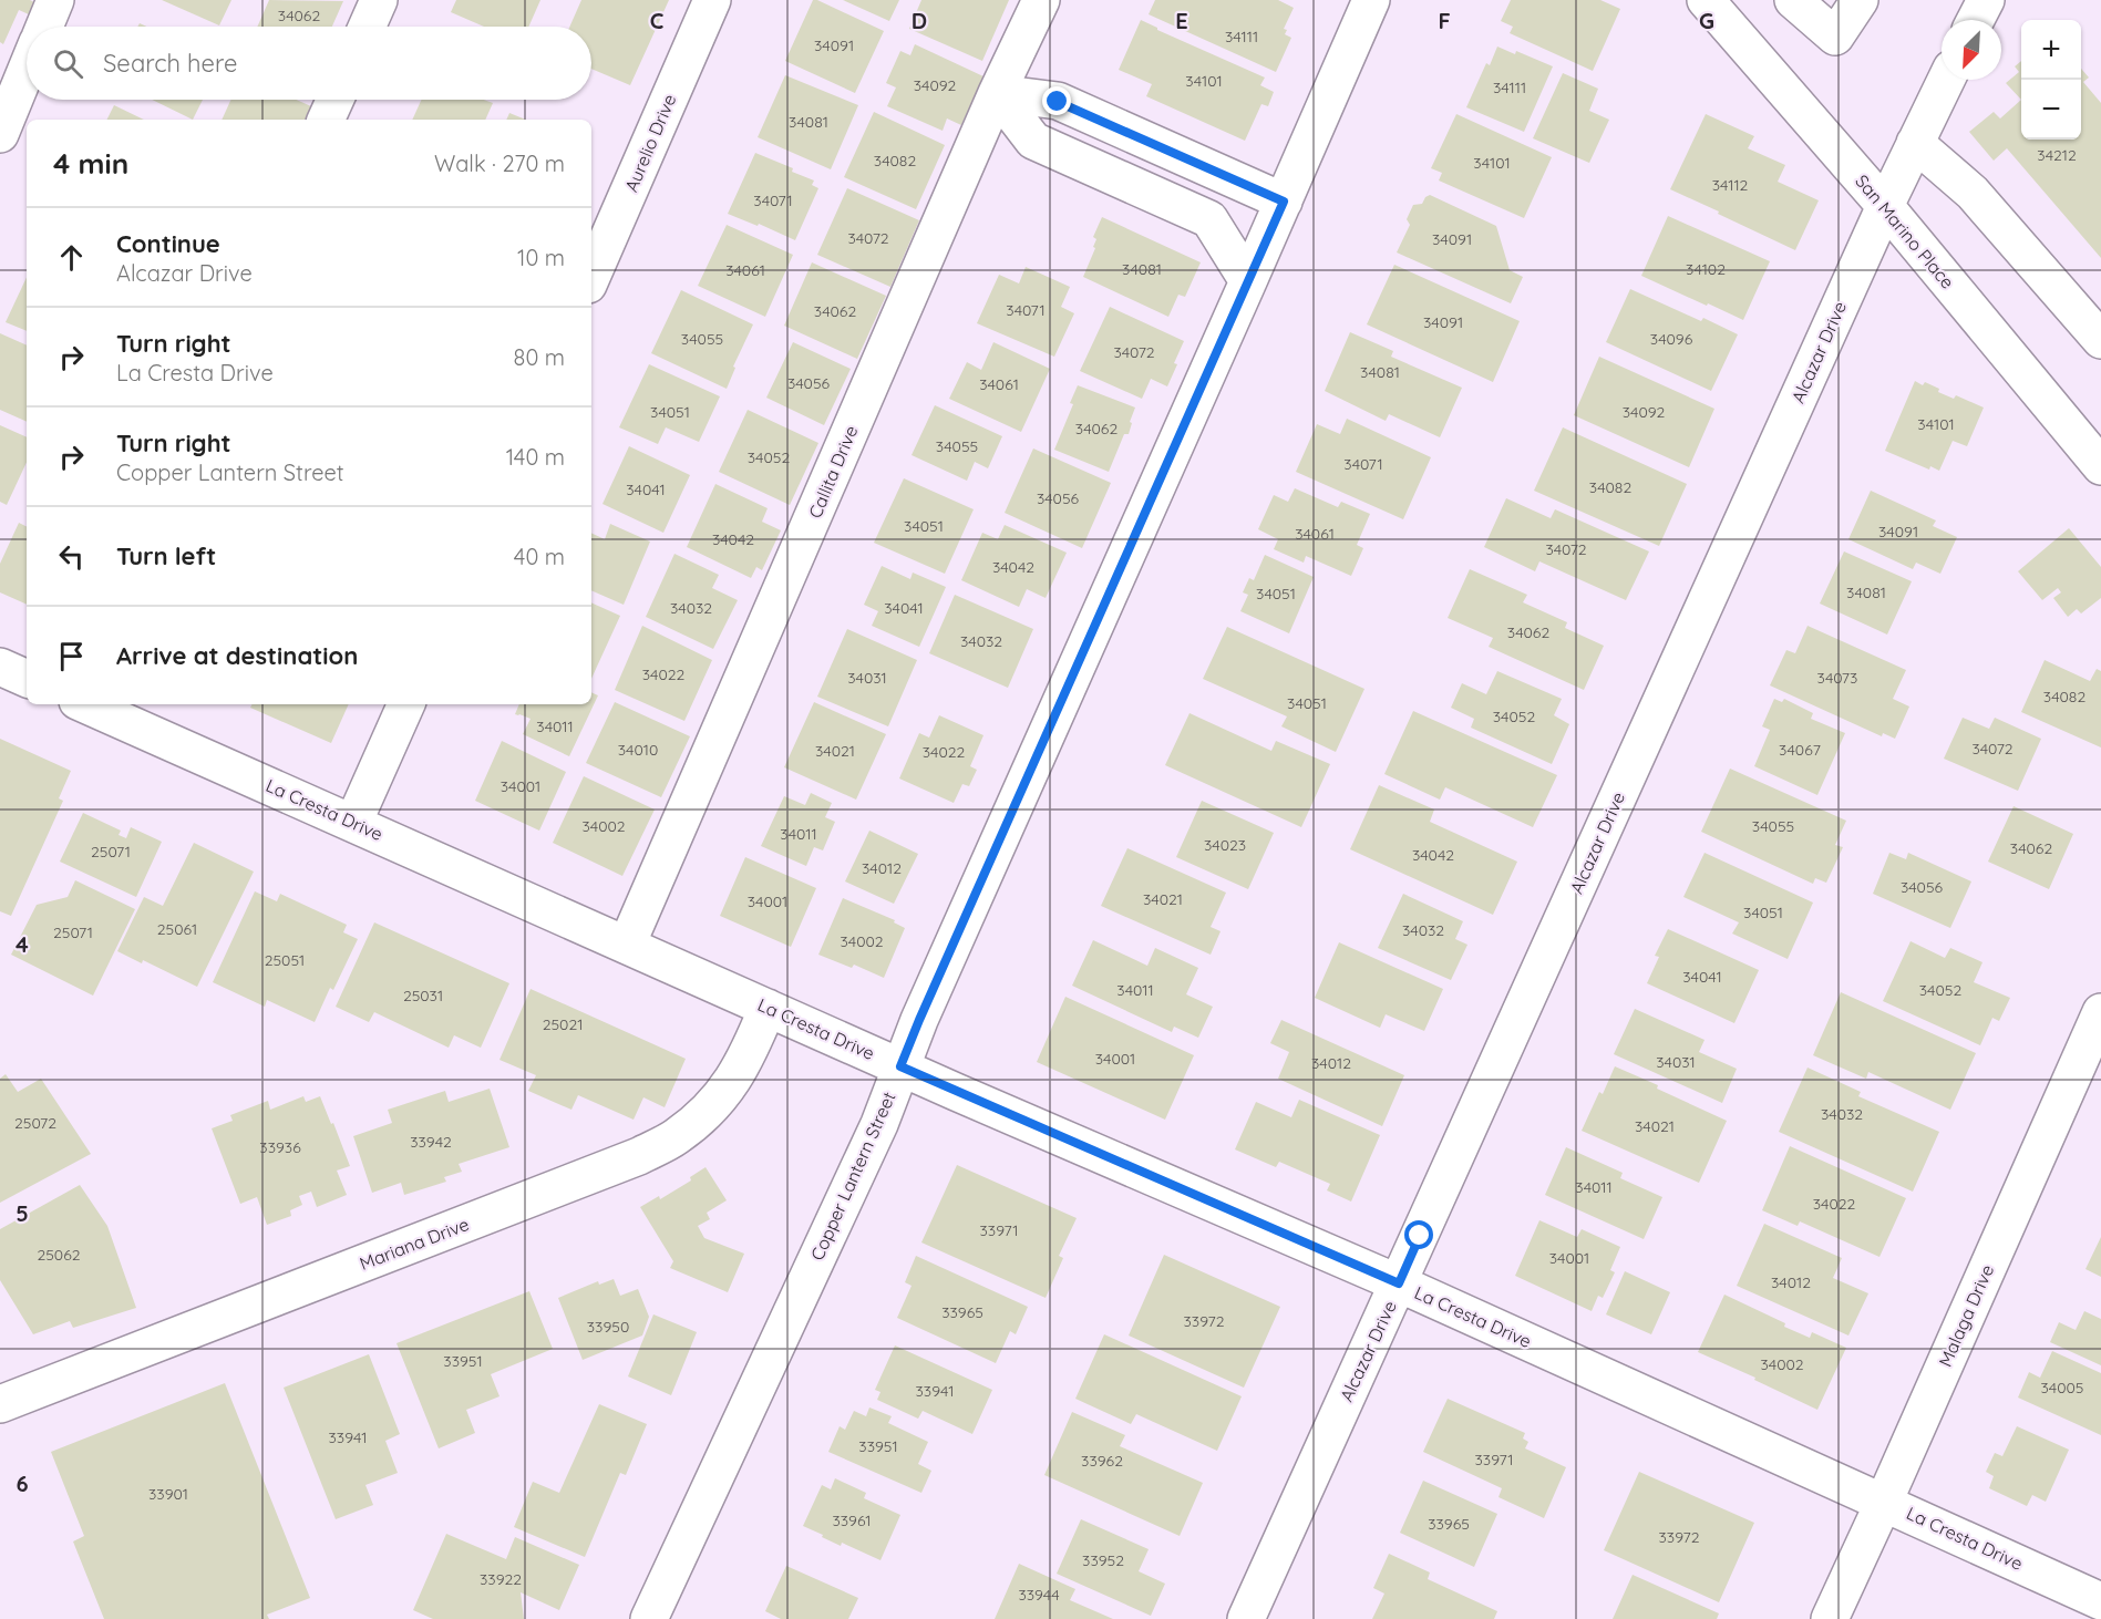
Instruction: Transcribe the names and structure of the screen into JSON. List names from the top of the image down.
{
  "streets": {
    "street": [
      "Aurelio Drive",
      "San Marino Place",
      "Alcazar Drive",
      "Callita Drive",
      "La Cresta Drive",
      "Copper Lantern Street",
      "Mariana Drive",
      "Malaga Drive"
    ]
  },
  "crossings": [
    ["San Marino Place", "Alcazar Drive"],
    ["Alcazar Drive", "La Cresta Drive"],
    ["Callita Drive", "La Cresta Drive"],
    ["La Cresta Drive", "Copper Lantern Street"],
    ["La Cresta Drive", "Mariana Drive"],
    ["La Cresta Drive", "Malaga Drive"]
  ],
  "house_numbers": [
    "34062",
    "34111",
    "34091",
    "34101",
    "34092",
    "34111",
    "34081",
    "34212",
    "34082",
    "34101",
    "34112",
    "34071",
    "34072",
    "34091",
    "34081",
    "34102",
    "34061",
    "34071",
    "34062",
    "34091",
    "34055",
    "34096",
    "34072",
    "34081",
    "34056",
    "34061",
    "34051",
    "34092",
    "34101",
    "34062",
    "34055",
    "34052",
    "34071",
    "34082",
    "34041",
    "34056",
    "34051",
    "34091",
    "34061",
    "34042",
    "34072",
    "34042",
    "34081",
    "34051",
    "34032",
    "34041",
    "34062",
    "34032",
    "34022",
    "34031",
    "34073",
    "34082",
    "34051",
    "34052",
    "34011",
    "34072",
    "34010",
    "34067",
    "34021",
    "34022",
    "34001",
    "34002",
    "34055",
    "34011",
    "34023",
    "34062",
    "25071",
    "34042",
    "34012",
    "34056",
    "34021",
    "34001",
    "34051",
    "25061",
    "34032",
    "25071",
    "34002",
    "25051",
    "34041",
    "34011",
    "34052",
    "25031",
    "25021",
    "34001",
    "34031",
    "34012",
    "34032",
    "25072",
    "34021",
    "33942",
    "33936",
    "34011",
    "34022",
    "33971",
    "25062",
    "34001",
    "34012",
    "33965",
    "33972",
    "33950",
    "33951",
    "34002",
    "34005",
    "33941",
    "33941",
    "33951",
    "33971",
    "33962",
    "33901",
    "33961",
    "33965",
    "33972",
    "33952",
    "33922",
    "33944"
  ],
  "north": "bottom left",
  "page": {
    "map_buttons": ["+", "−"],
    "search": "Search here",
    "heading": ["4 min", "Walk · 270 m"],
    "list": [
      ["Continue", "Alcazar Drive", "10 m"],
      ["Turn right", "La Cresta Drive", "80 m"],
      ["Turn right", "Copper Lantern Street", "140 m"],
      ["Turn left", "40 m"],
      "Arrive at destination"
    ]
  },
  "grid": {
    "columns": [
      "C",
      "D",
      "E",
      "F",
      "G"
    ],
    "rows": ["4", "5", "6"]
  }
}
